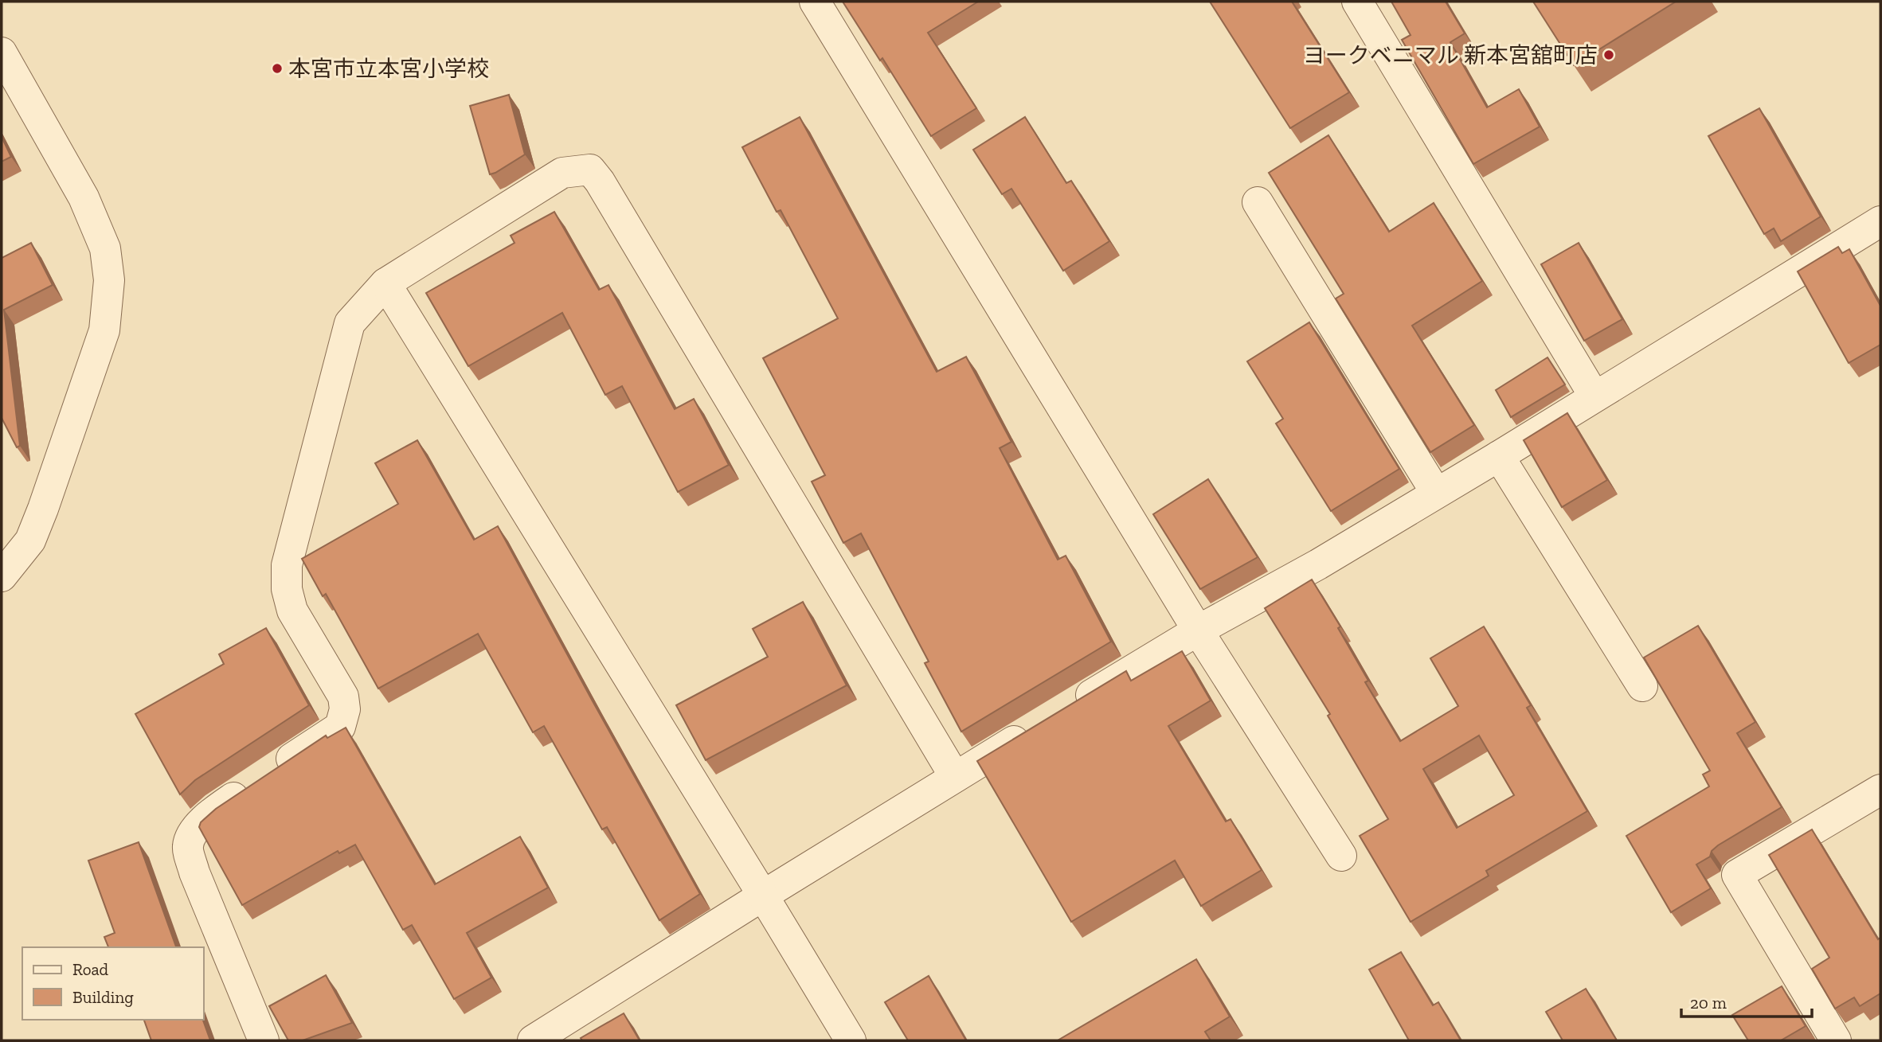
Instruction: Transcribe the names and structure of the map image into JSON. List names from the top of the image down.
{
  "places": ["ヨークベニマル 新本宮舘町店", "本宮市立本宮小学校"],
  "legend": ["Road", "Building"],
  "scale_bar": "20 m"
}
